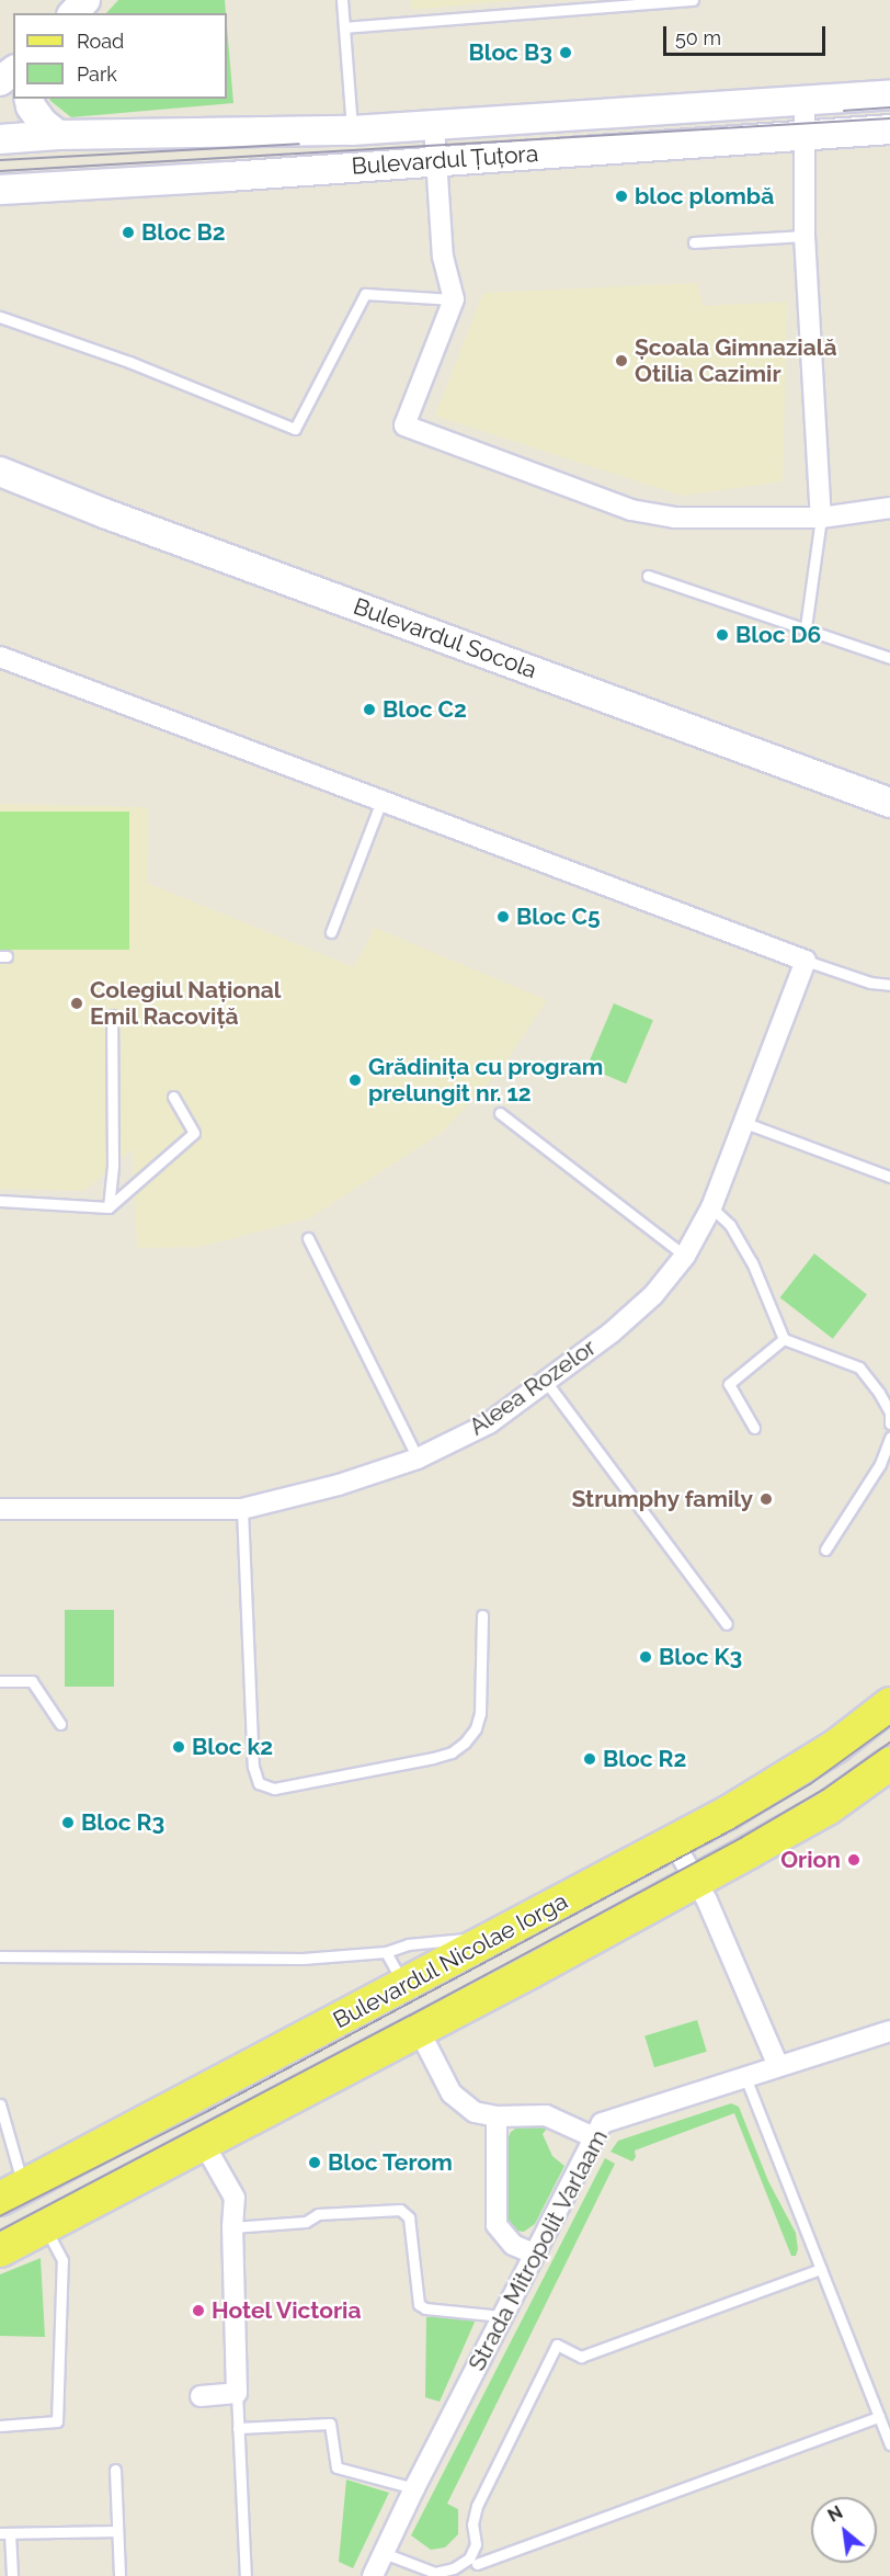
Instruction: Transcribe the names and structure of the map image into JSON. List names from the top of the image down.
{
  "streets": {
    "main road": ["Bulevardul Țuțora", "Bulevardul Socola", "Bulevardul Nicolae Iorga"],
    "street": ["Aleea Rozelor", "Strada Mitropolit Varlaam"]
  },
  "places": [
    "Bloc B3",
    "bloc plombă",
    "Bloc B2",
    "Școala Gimnazială Otilia Cazimir",
    "Bloc D6",
    "Bloc C2",
    "Bloc C5",
    "Colegiul Național Emil Racoviță",
    "Grădinița cu program prelungit nr. 12",
    "Strumphy family",
    "Bloc K3",
    "Bloc k2",
    "Bloc R2",
    "Bloc R3",
    "Orion",
    "Bloc Terom",
    "Hotel Victoria"
  ],
  "legend": ["Road", "Park"],
  "scale_bar": "50 m",
  "north": "top left"
}
